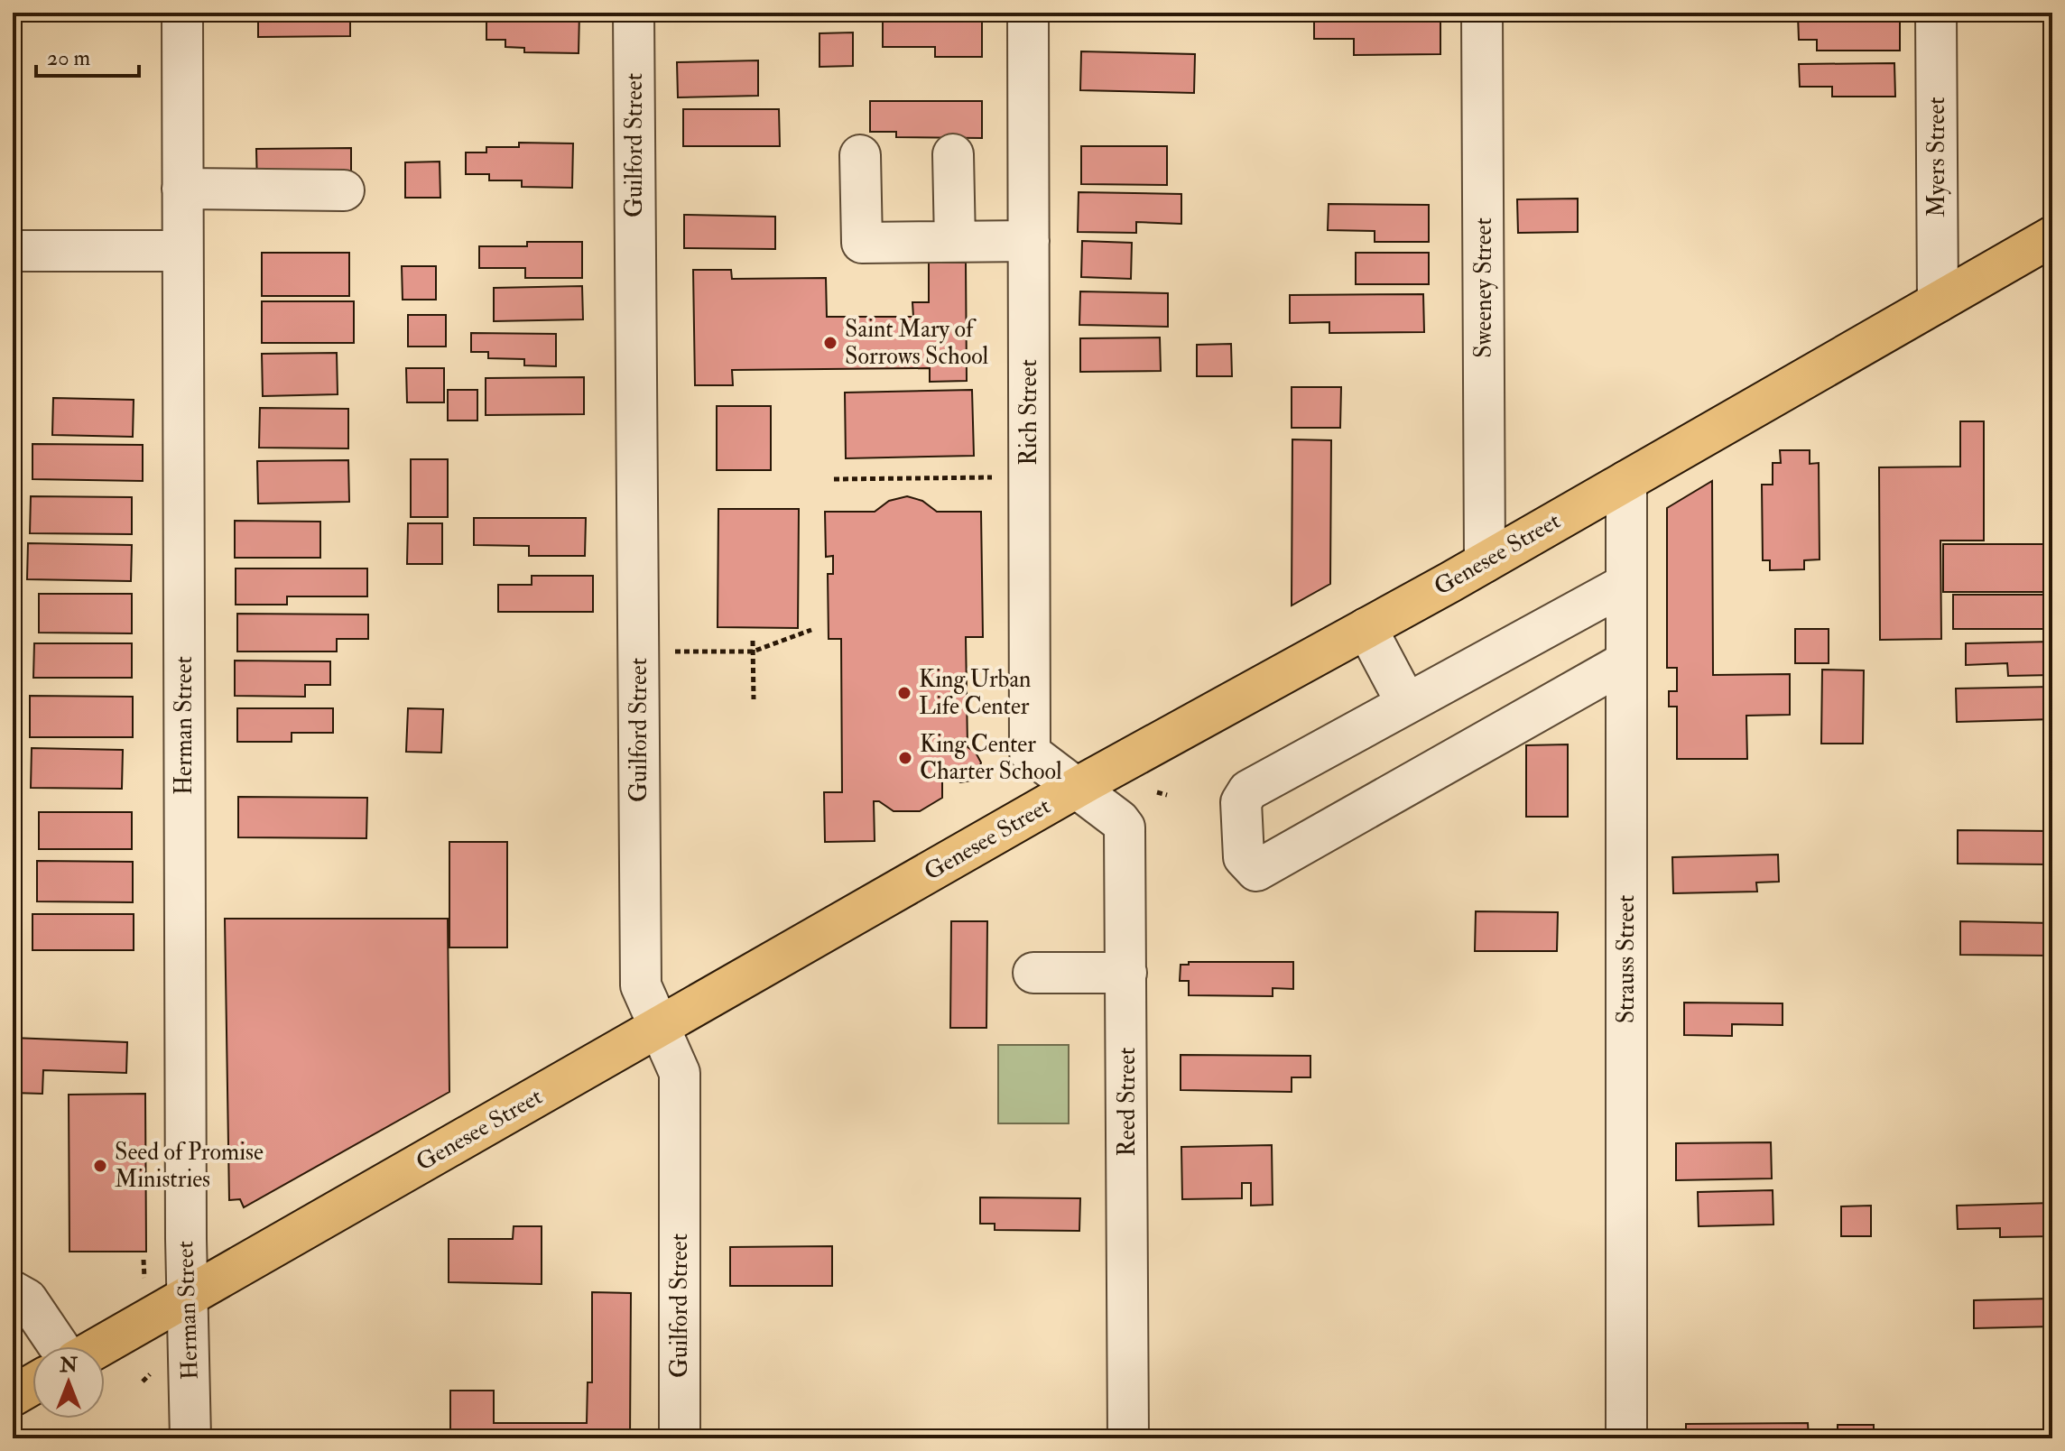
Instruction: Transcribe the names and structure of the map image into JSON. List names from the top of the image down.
{
  "streets": {
    "main road": ["Genesee Street"],
    "street": [
      "Guilford Street",
      "Myers Street",
      "Sweeney Street",
      "Rich Street",
      "Herman Street",
      "Strauss Street",
      "Reed Street"
    ]
  },
  "crossings": [
    ["Guilford Street", "Genesee Street"],
    ["Myers Street", "Genesee Street"],
    ["Sweeney Street", "Genesee Street"],
    ["Rich Street", "Genesee Street"],
    ["Rich Street", "Reed Street"],
    ["Genesee Street", "Herman Street"],
    ["Genesee Street", "Strauss Street"],
    ["Genesee Street", "Reed Street"]
  ],
  "places": [
    "Saint Mary of Sorrows School",
    "King Urban Life Center",
    "King Center Charter School",
    "Seed of Promise Ministries"
  ],
  "scale_bar": "20 m",
  "north": "top"
}
